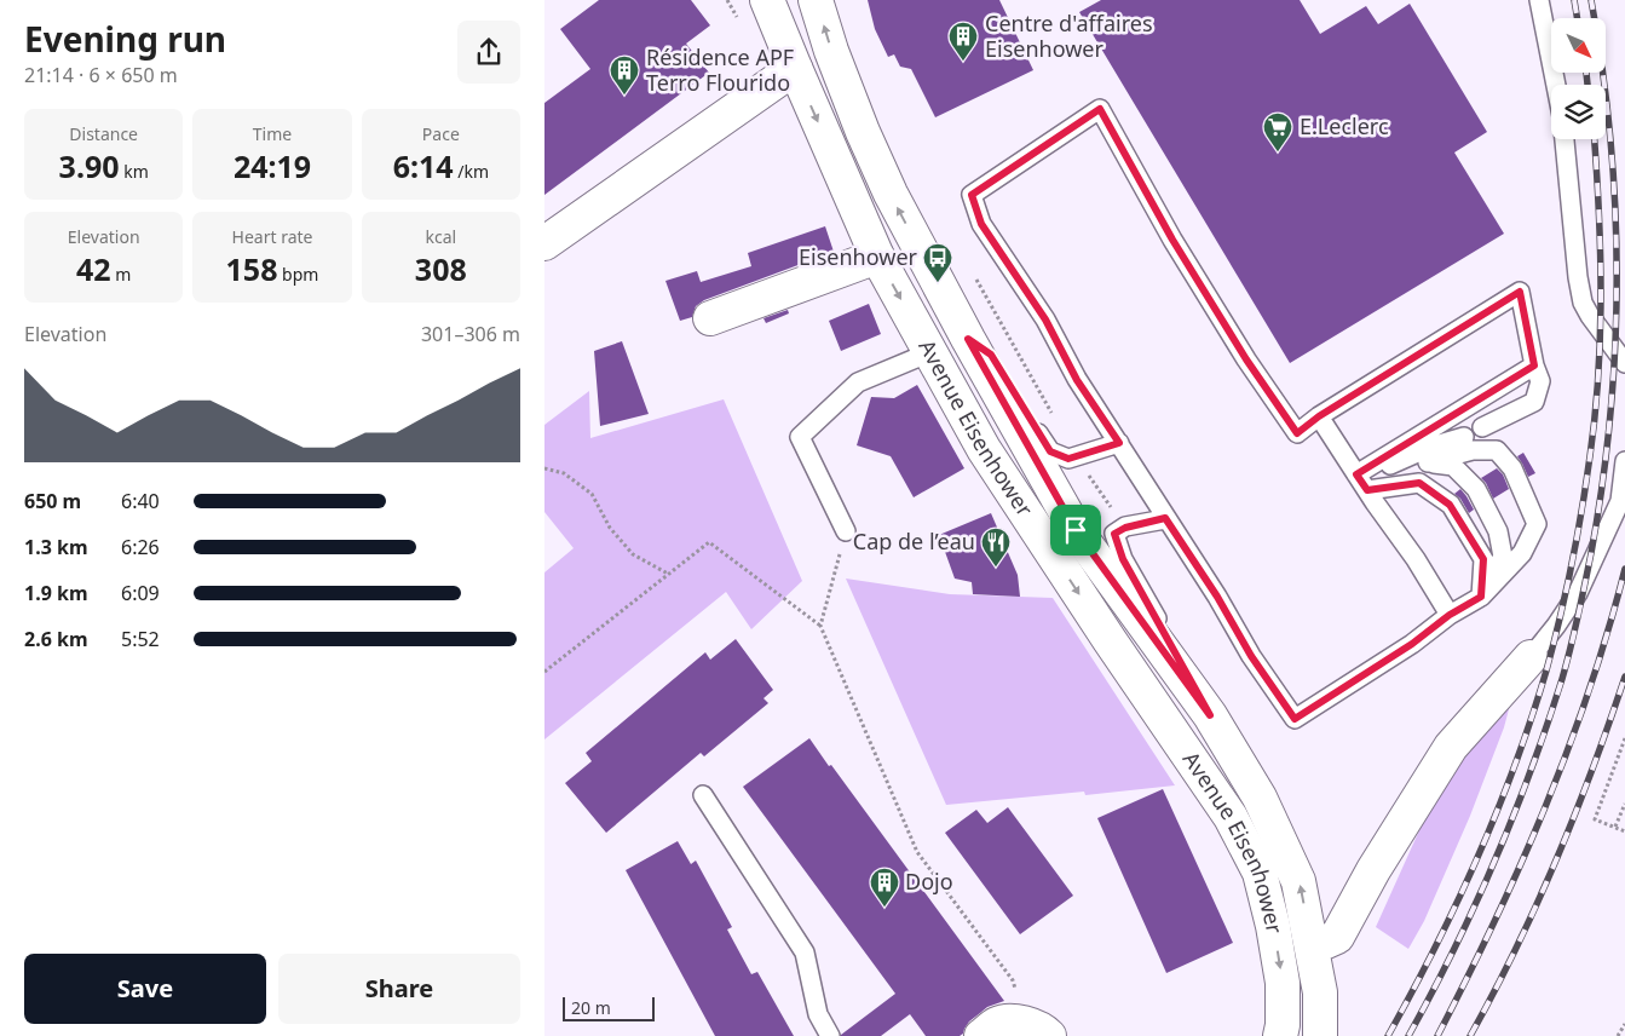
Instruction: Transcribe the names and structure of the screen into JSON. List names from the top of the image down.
{
  "streets": {
    "main road": ["Avenue Eisenhower"]
  },
  "places": {
    "building": ["Centre d'affaires Eisenhower", "Résidence APF Terro Flourido", "Dojo"],
    "supermarket": ["E.Leclerc"],
    "bus stop": ["Eisenhower"],
    "restaurant": ["Cap de l’eau"]
  },
  "scale_bar": "20 m",
  "north": "bottom right",
  "page": {
    "heading": ["Evening run", "21:14 · 6 × 650 m"],
    "stats": [
      ["Distance", "3.90 km"],
      ["Time", "24:19"],
      ["Pace", "6:14 /km"],
      ["Elevation", "42 m"],
      ["Heart rate", "158 bpm"],
      ["kcal", "308"]
    ],
    "chart": ["Elevation", "301–306 m"],
    "list": [
      {
        "name": "650 m",
        "note": "6:40"
      },
      {
        "name": "1.3 km",
        "note": "6:26"
      },
      {
        "name": "1.9 km",
        "note": "6:09"
      },
      {
        "name": "2.6 km",
        "note": "5:52"
      }
    ],
    "buttons": ["Save", "Share"],
    "scale": "20 m"
  }
}
